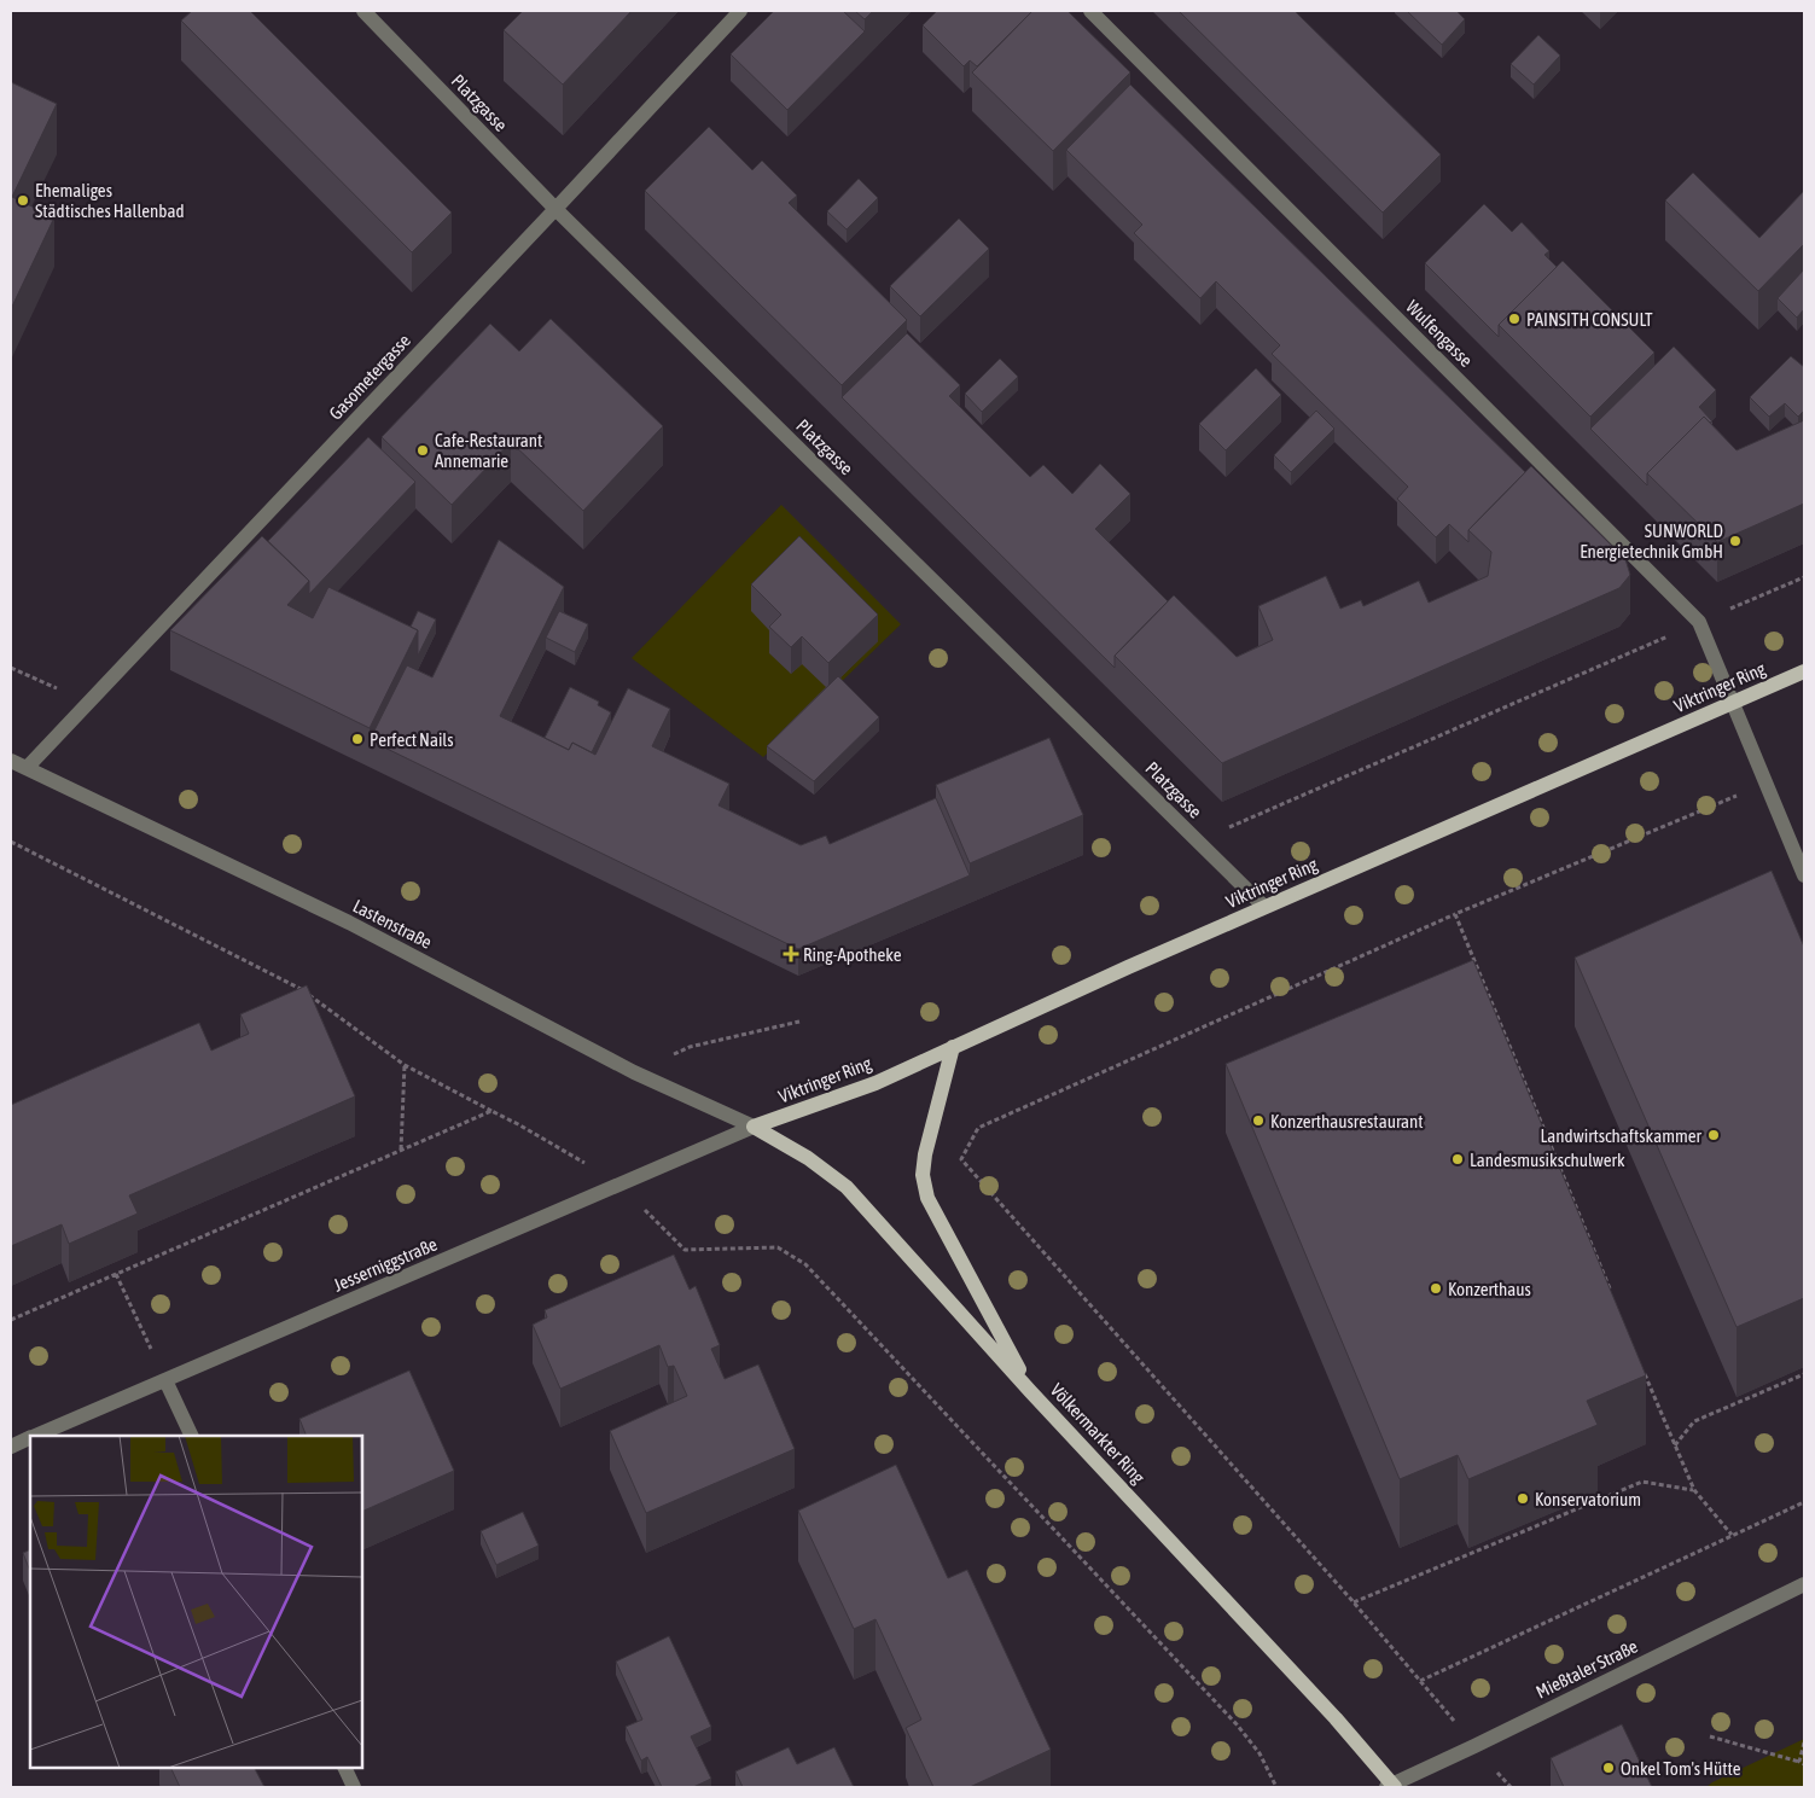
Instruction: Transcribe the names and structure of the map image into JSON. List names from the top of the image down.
{
  "streets": {
    "main road": ["Viktringer Ring", "Völkermarkter Ring"],
    "street": [
      "Platzgasse",
      "Wulfengasse",
      "Gasometergasse",
      "Lastenstraße",
      "Jesserniggstraße",
      "Mießtaler Straße"
    ]
  },
  "crossings": [
    ["Platzgasse", "Gasometergasse"],
    ["Platzgasse", "Viktringer Ring"],
    ["Wulfengasse", "Viktringer Ring"],
    ["Gasometergasse", "Lastenstraße"],
    ["Viktringer Ring", "Lastenstraße"],
    ["Viktringer Ring", "Jesserniggstraße"],
    ["Viktringer Ring", "Völkermarkter Ring"],
    ["Lastenstraße", "Jesserniggstraße"],
    ["Lastenstraße", "Völkermarkter Ring"],
    ["Jesserniggstraße", "Völkermarkter Ring"],
    ["Völkermarkter Ring", "Mießtaler Straße"]
  ],
  "places": {
    "other": [
      "Ehemaliges Städtisches Hallenbad",
      "PAINSITH CONSULT",
      "Cafe-Restaurant Annemarie",
      "SUNWORLD Energietechnik GmbH",
      "Perfect Nails",
      "Konzerthausrestaurant",
      "Landwirtschaftskammer",
      "Landesmusikschulwerk",
      "Konzerthaus",
      "Konservatorium",
      "Onkel Tom's Hütte"
    ],
    "health": ["Ring-Apotheke"]
  }
}
